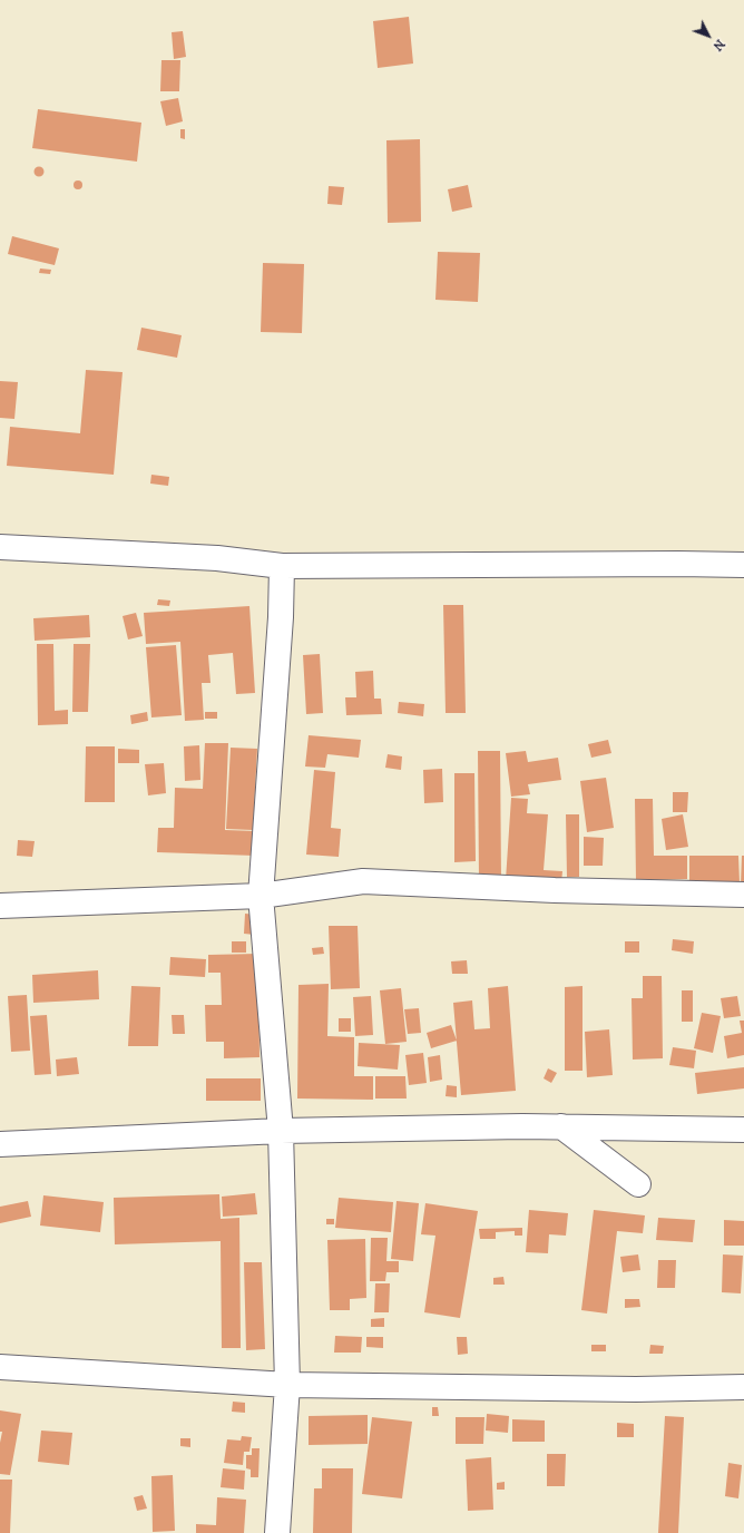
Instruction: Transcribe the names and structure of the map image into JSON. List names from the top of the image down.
{
  "north": "bottom right"
}
